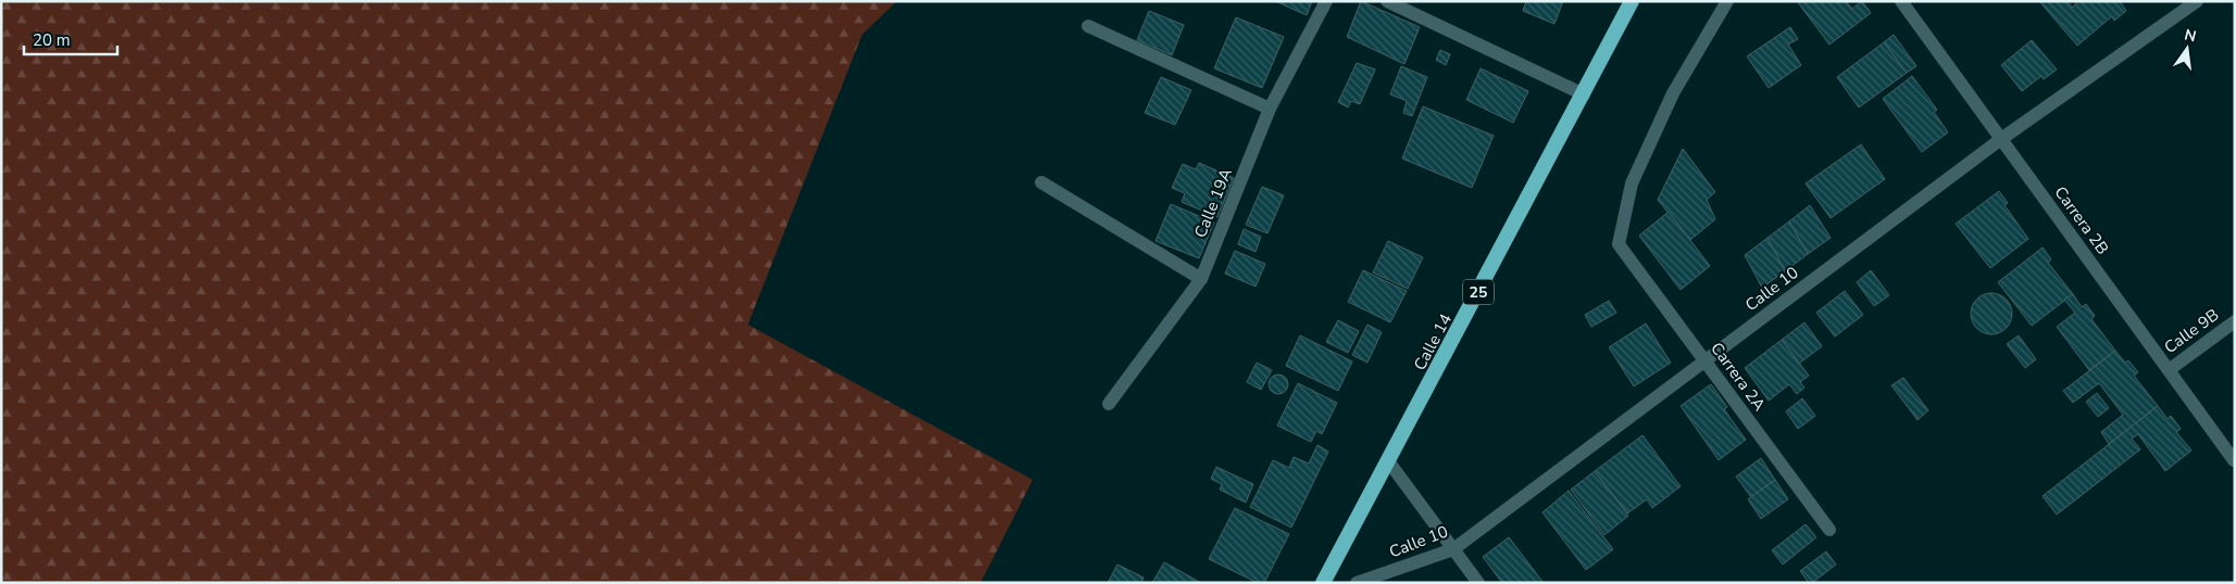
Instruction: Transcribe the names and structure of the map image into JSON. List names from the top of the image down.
{
  "streets": {
    "highway": ["25", "Calle 14"],
    "street": [
      "Calle 19A",
      "Carrera 2B",
      "Calle 10",
      "Calle 9B",
      "Carrera 2A"
    ]
  },
  "crossings": [
    ["Carrera 2B", "Calle 10"],
    ["Carrera 2B", "Calle 9B"],
    ["Calle 10", "Carrera 2A"]
  ],
  "scale_bar": "20 m",
  "north": "top"
}
